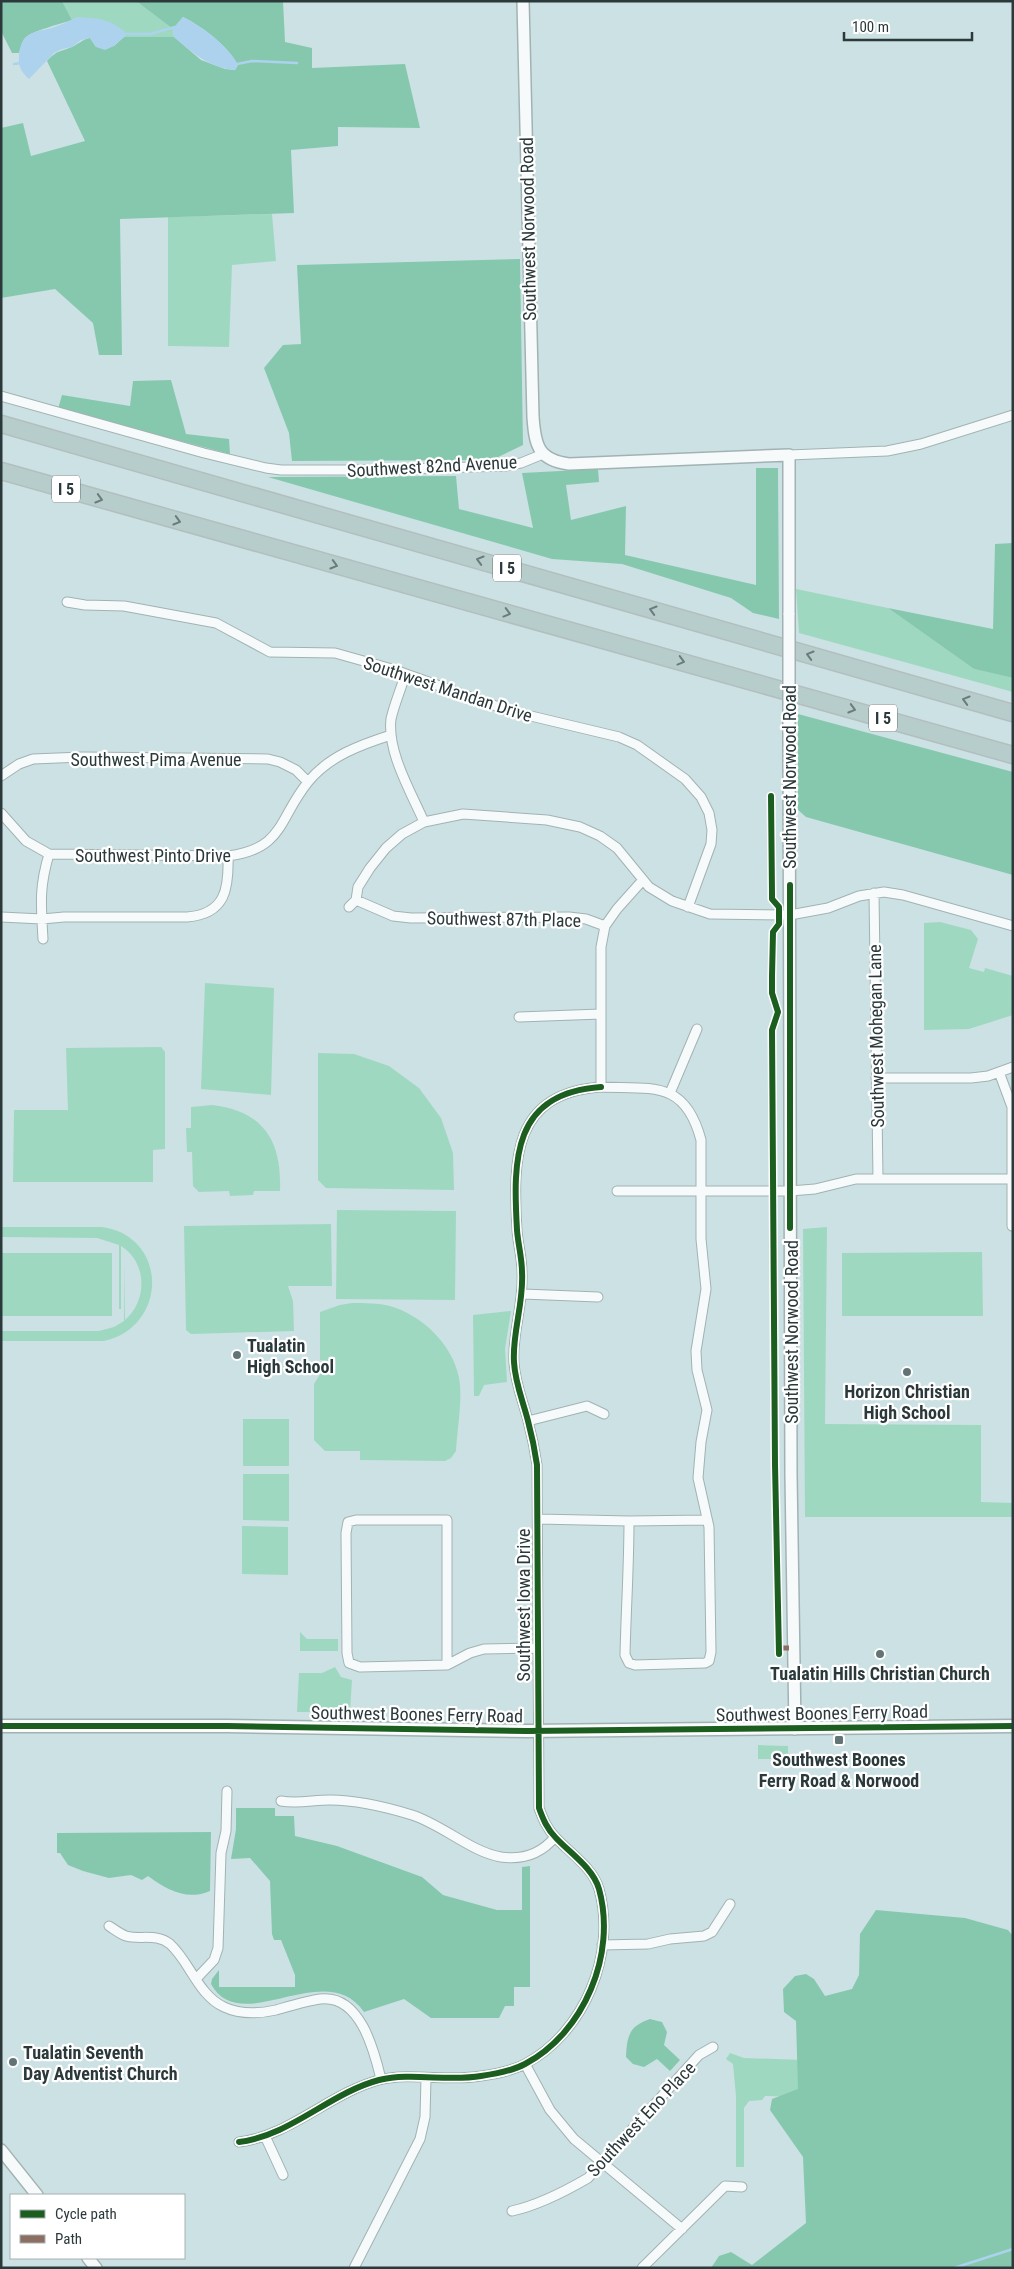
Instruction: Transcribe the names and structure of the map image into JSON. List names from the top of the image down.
{
  "streets": {
    "highway": ["I 5"],
    "main road": ["Southwest Boones Ferry Road"],
    "street": [
      "Southwest Norwood Road",
      "Southwest 82nd Avenue",
      "Southwest Mandan Drive",
      "Southwest Pima Avenue",
      "Southwest Pinto Drive",
      "Southwest 87th Place",
      "Southwest Mohegan Lane",
      "Southwest Iowa Drive",
      "Southwest Eno Place"
    ]
  },
  "crossings": [
    ["Southwest Norwood Road", "Southwest 82nd Avenue"],
    ["Southwest Norwood Road", "Southwest Boones Ferry Road"],
    ["Southwest Pima Avenue", "Southwest Pinto Drive"],
    ["Southwest Iowa Drive", "Southwest Boones Ferry Road"]
  ],
  "places": {
    "other": [
      "Tualatin High School",
      "Horizon Christian High School",
      "Tualatin Hills Christian Church",
      "Tualatin Seventh Day Adventist Church"
    ],
    "transit": ["Southwest Boones Ferry Road & Norwood"]
  },
  "legend": ["Cycle path", "Path"],
  "scale_bar": "100 m"
}
